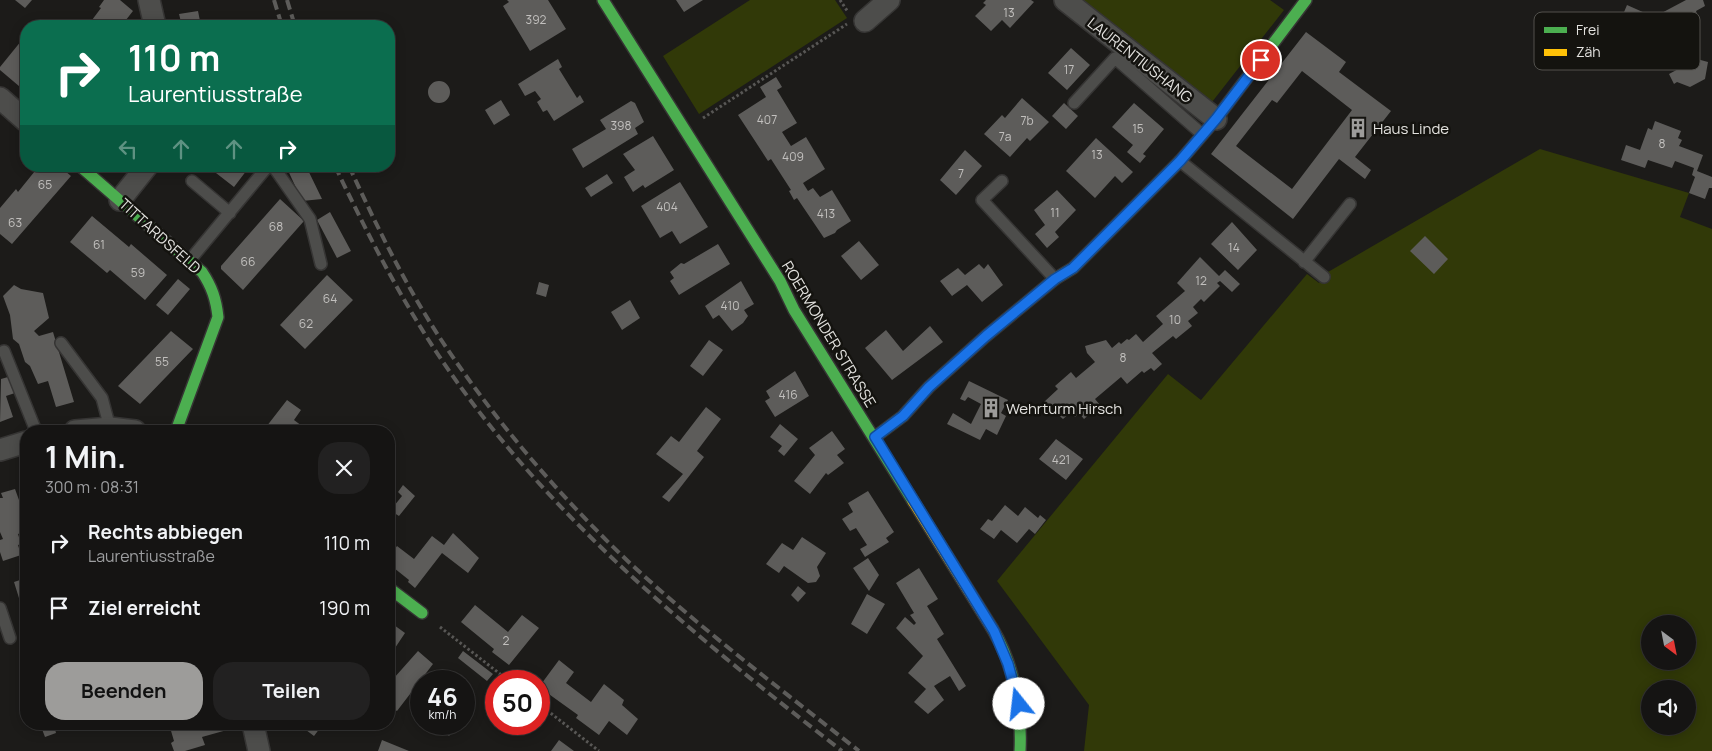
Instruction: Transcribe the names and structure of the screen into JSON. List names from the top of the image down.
{
  "streets": {
    "street": ["LAURENTIUSHANG", "TITTARDSFELD", "ROERMONDER STRASSE"]
  },
  "places": {
    "building": ["Haus Linde", "Wehrturm Hirsch"]
  },
  "house_numbers": [
    "13",
    "392",
    "17",
    "407",
    "7b",
    "398",
    "15",
    "7a",
    "8",
    "13",
    "409",
    "7",
    "65",
    "404",
    "11",
    "413",
    "63",
    "68",
    "61",
    "14",
    "66",
    "59",
    "12",
    "64",
    "410",
    "10",
    "62",
    "8",
    "55",
    "416",
    "421",
    "2"
  ],
  "legend": ["Frei", "Zäh"],
  "north": "bottom right",
  "page": {
    "turn": ["110 m", "Laurentiusstraße"],
    "heading": ["1 Min.", "300 m · 08:31"],
    "list": [
      {
        "name": "Rechts abbiegen",
        "note": "Laurentiusstraße",
        "value": "110 m"
      },
      {
        "name": "Ziel erreicht",
        "value": "190 m"
      }
    ],
    "buttons": ["Beenden", "Teilen"],
    "speed": "46 km/h",
    "limit": "50"
  }
}
